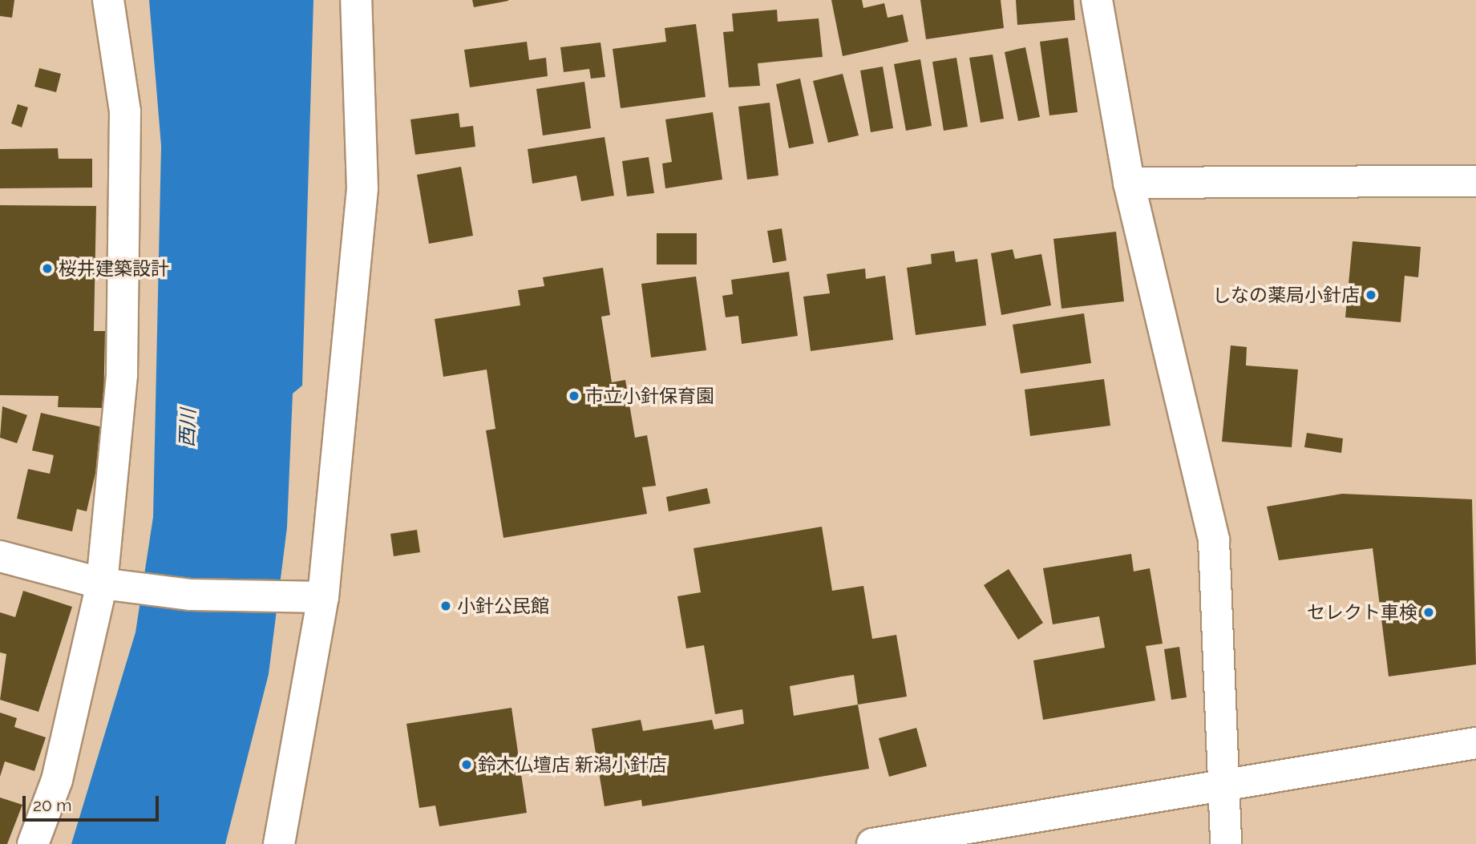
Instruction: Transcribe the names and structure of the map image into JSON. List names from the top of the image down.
{
  "water": ["西川"],
  "places": [
    "桜井建築設計",
    "しなの薬局小針店",
    "市立小針保育園",
    "小針公民館",
    "セレクト車検",
    "鈴木仏壇店 新潟小針店"
  ],
  "scale_bar": "20 m"
}
